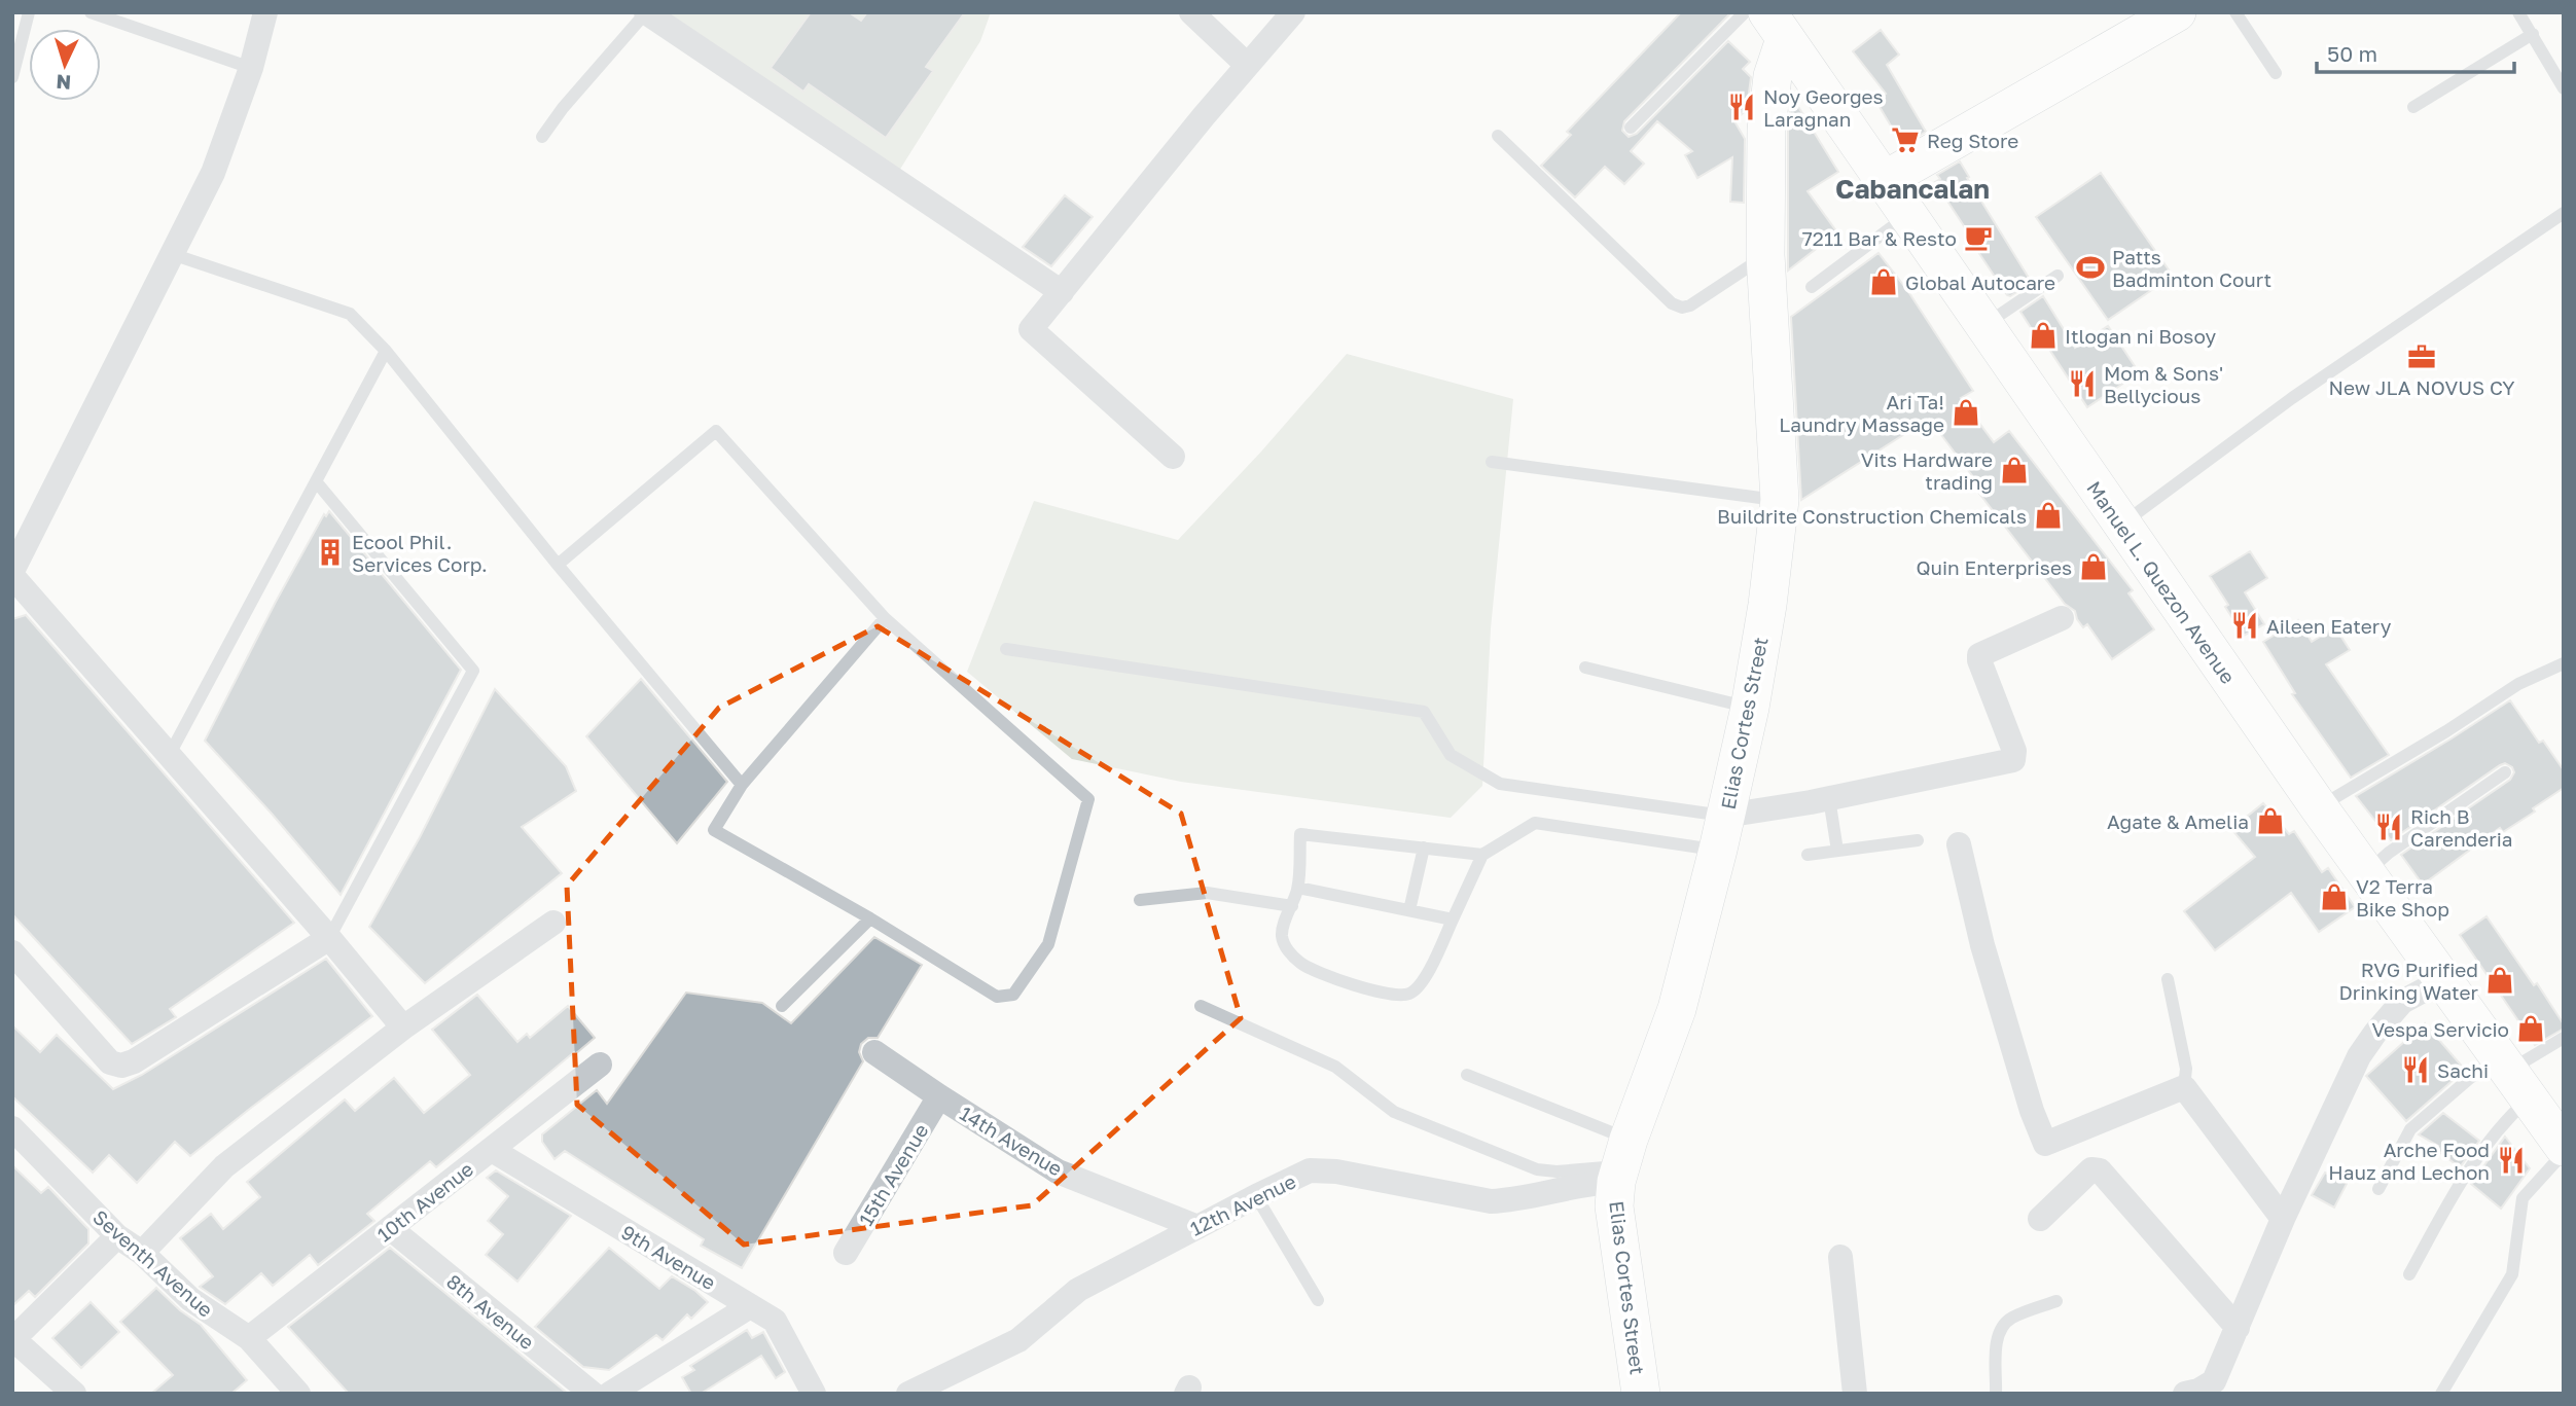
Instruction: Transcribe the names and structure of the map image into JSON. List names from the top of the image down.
{
  "streets": {
    "street": [
      "Manuel L. Quezon Avenue",
      "Elias Cortes Street",
      "14th Avenue",
      "15th Avenue",
      "10th Avenue",
      "12th Avenue",
      "9th Avenue",
      "Seventh Avenue",
      "8th Avenue"
    ]
  },
  "crossings": [
    ["Manuel L. Quezon Avenue", "Elias Cortes Street"],
    ["Elias Cortes Street", "12th Avenue"],
    ["14th Avenue", "15th Avenue"],
    ["14th Avenue", "12th Avenue"],
    ["10th Avenue", "9th Avenue"],
    ["10th Avenue", "Seventh Avenue"],
    ["10th Avenue", "8th Avenue"]
  ],
  "districts": ["Cabancalan"],
  "places": {
    "restaurant": [
      "Noy Georges Laragnan",
      "Mom & Sons' Bellycious",
      "Aileen Eatery",
      "Rich B Carenderia",
      "Sachi",
      "Arche Food Hauz and Lechon"
    ],
    "supermarket": ["Reg Store"],
    "cafe": ["7211 Bar & Resto"],
    "sports": ["Patts Badminton Court"],
    "shop": [
      "Global Autocare",
      "Itlogan ni Bosoy",
      "Ari Ta! Laundry Massage",
      "Vits Hardware trading",
      "Buildrite Construction Chemicals",
      "Quin Enterprises",
      "Agate & Amelia",
      "V2 Terra Bike Shop",
      "RVG Purified Drinking Water",
      "Vespa Servicio"
    ],
    "office": ["New JLA NOVUS CY"],
    "building": ["Ecool Phil. Services Corp."]
  },
  "scale_bar": "50 m",
  "north": "bottom"
}
